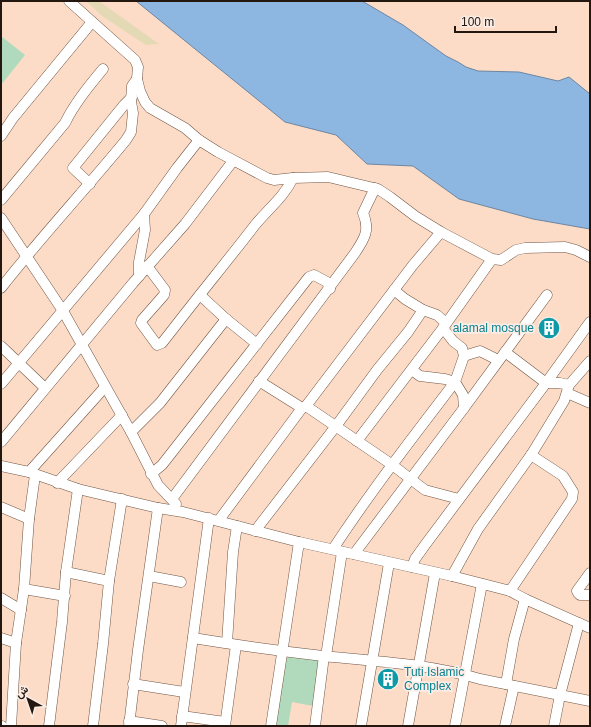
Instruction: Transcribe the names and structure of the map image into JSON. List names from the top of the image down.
{
  "places": {
    "building": ["alamal mosque", "Tuti Islamic Complex"]
  },
  "scale_bar": "100 m",
  "north": "top left"
}
